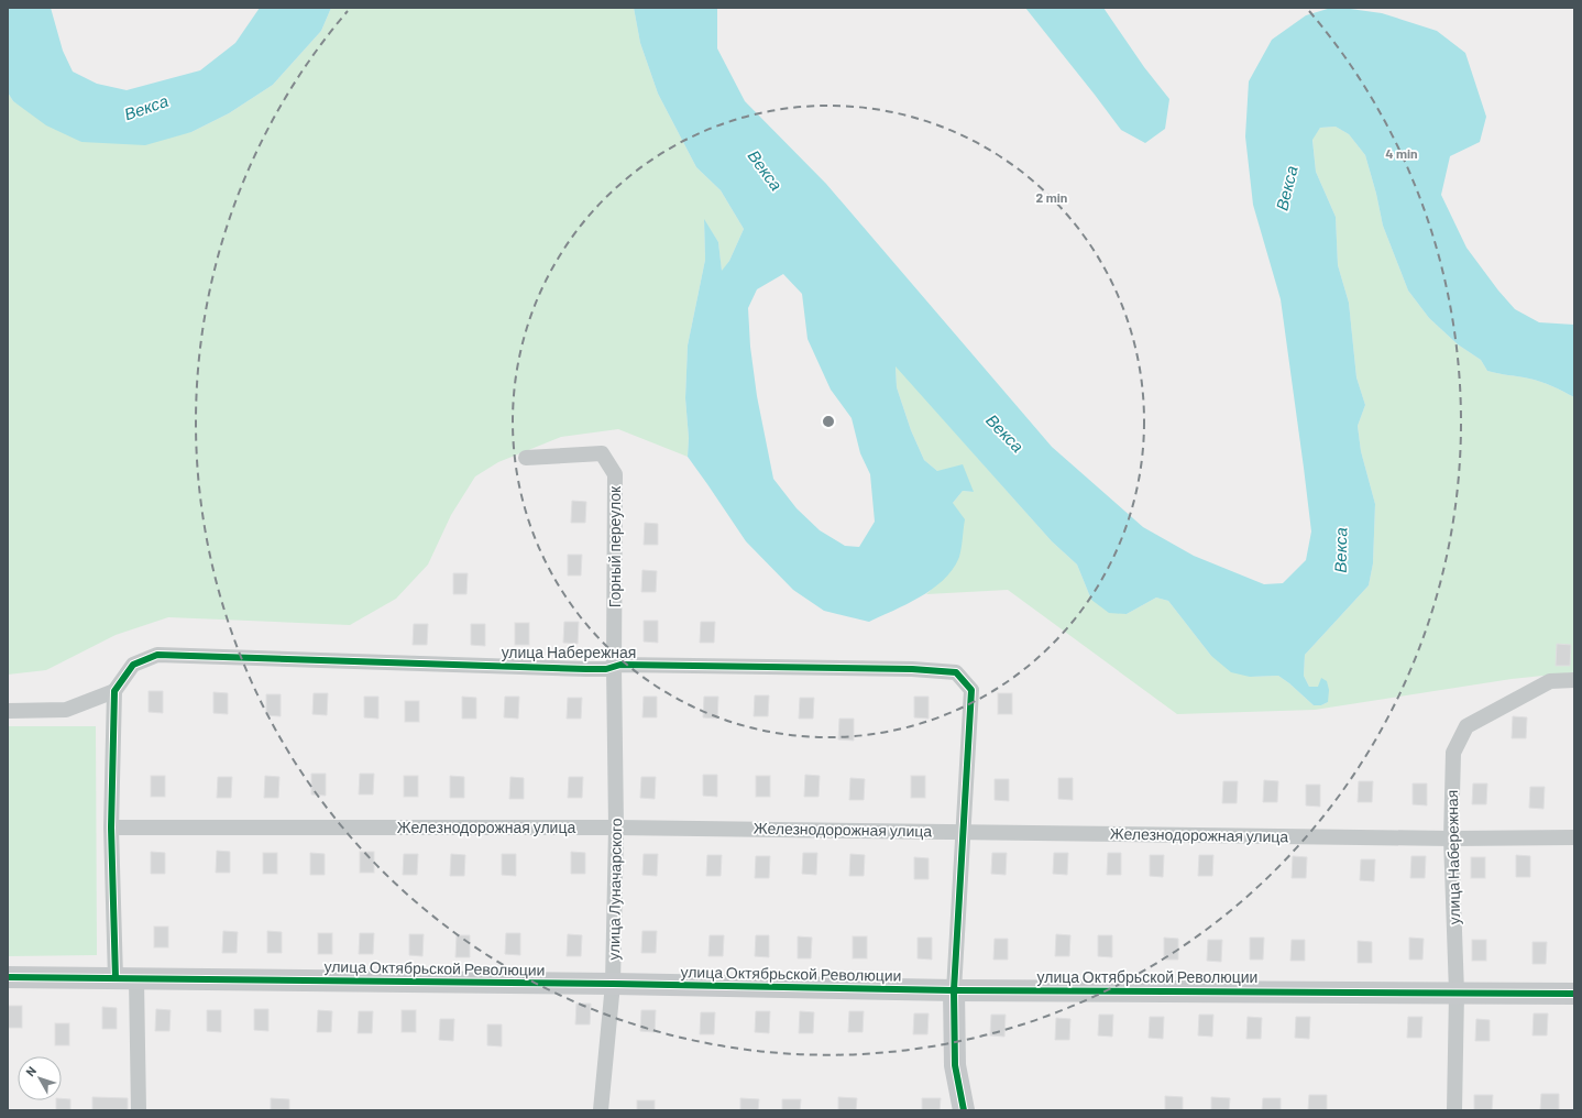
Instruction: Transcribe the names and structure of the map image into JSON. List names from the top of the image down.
{
  "streets": {
    "street": [
      "Горный переулок",
      "улица Набережная",
      "Железнодорожная улица",
      "улица Луначарского",
      "улица Октябрьской Революции"
    ]
  },
  "crossings": [
    ["Горный переулок", "улица Набережная"],
    ["Горный переулок", "улица Луначарского"],
    ["улица Набережная", "Железнодорожная улица"],
    ["улица Набережная", "улица Луначарского"],
    ["улица Набережная", "улица Октябрьской Революции"],
    ["Железнодорожная улица", "улица Луначарского"],
    ["улица Луначарского", "улица Октябрьской Революции"]
  ],
  "water": ["Векса"],
  "north": "top left",
  "rings": ["4 min", "2 min"]
}
